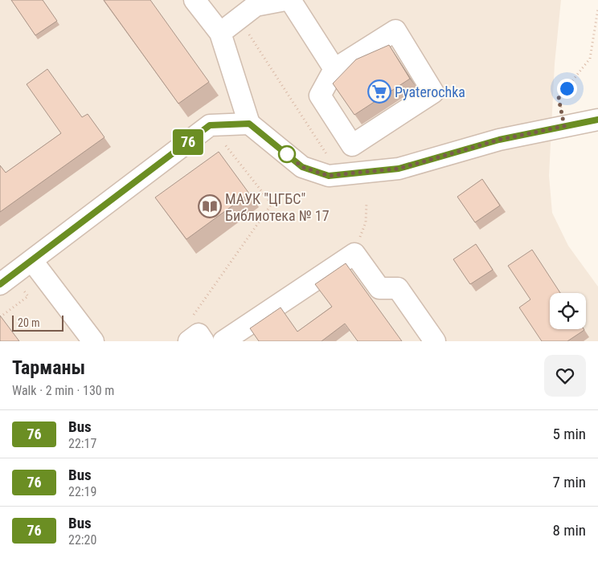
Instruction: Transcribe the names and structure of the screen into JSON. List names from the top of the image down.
{
  "places": {
    "supermarket": ["Pyaterochka"],
    "library": ["МАУК \"ЦГБС\" Библиотека № 17"]
  },
  "lines": ["bus line 76"],
  "scale_bar": "20 m",
  "page": {
    "on_map": "76",
    "scale": "20 m",
    "heading": ["Тарманы", "Walk · 2 min · 130 m"],
    "list": [
      {
        "mark": "76",
        "name": "Bus",
        "note": "22:17",
        "value": "5 min"
      },
      {
        "mark": "76",
        "name": "Bus",
        "note": "22:19",
        "value": "7 min"
      },
      {
        "mark": "76",
        "name": "Bus",
        "note": "22:20",
        "value": "8 min"
      }
    ]
  }
}
